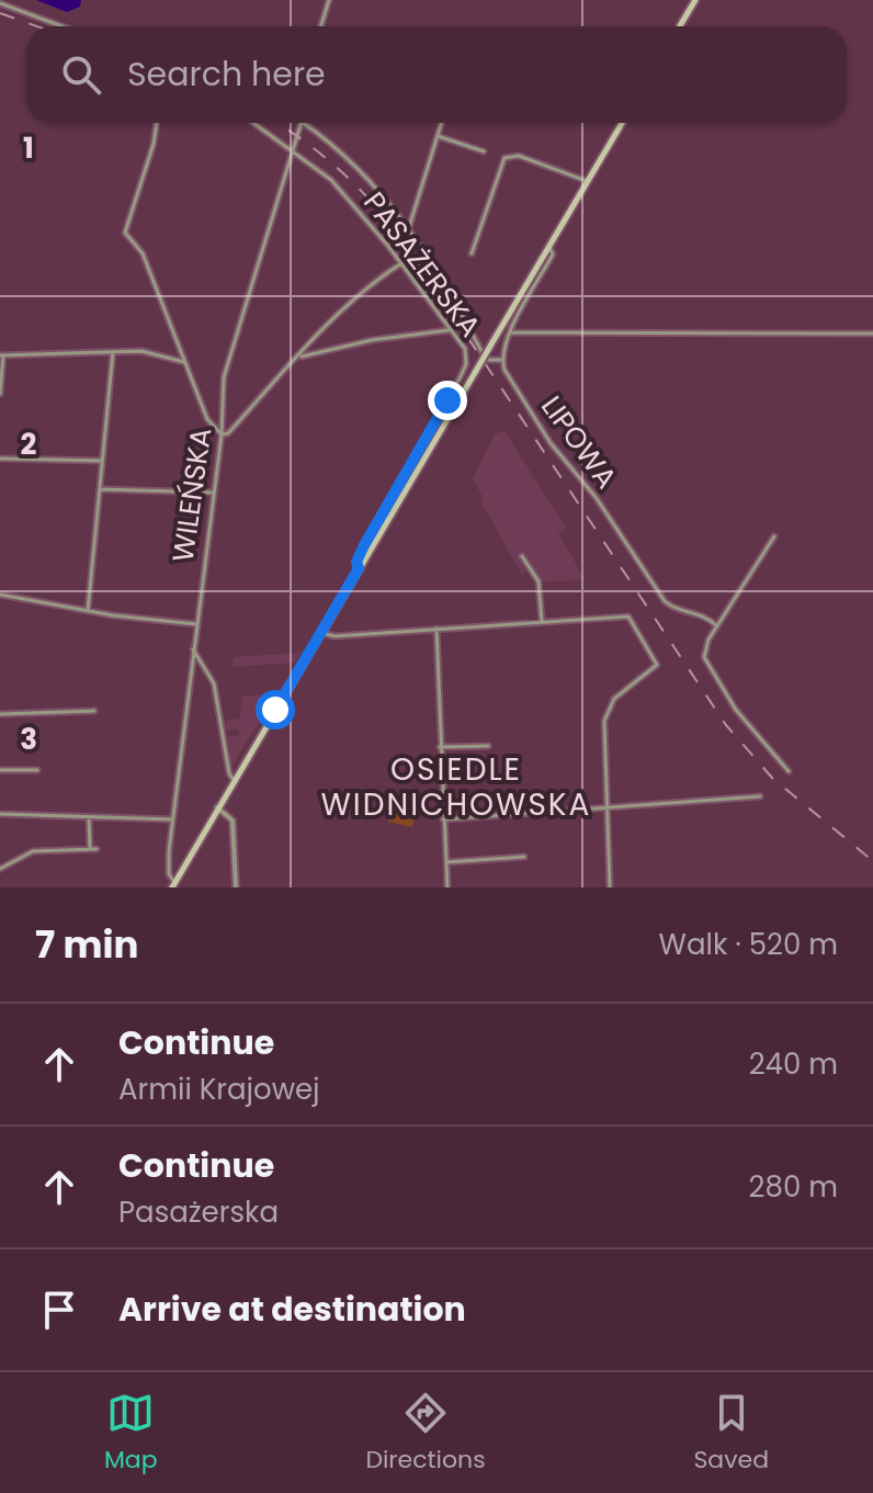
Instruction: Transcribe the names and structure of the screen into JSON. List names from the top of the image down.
{
  "streets": {
    "street": ["PASAŻERSKA", "LIPOWA", "WILEŃSKA"]
  },
  "crossings": [
    ["PASAŻERSKA", "WILEŃSKA"]
  ],
  "districts": ["OSIEDLE WIDNICHOWSKA"],
  "page": {
    "search": "Search here",
    "heading": ["7 min", "Walk · 520 m"],
    "list": [
      ["Continue", "Armii Krajowej", "240 m"],
      ["Continue", "Pasażerska", "280 m"],
      "Arrive at destination"
    ],
    "nav": ["Map", "Directions", "Saved"]
  },
  "grid": {
    "rows": ["1", "2", "3"]
  }
}
